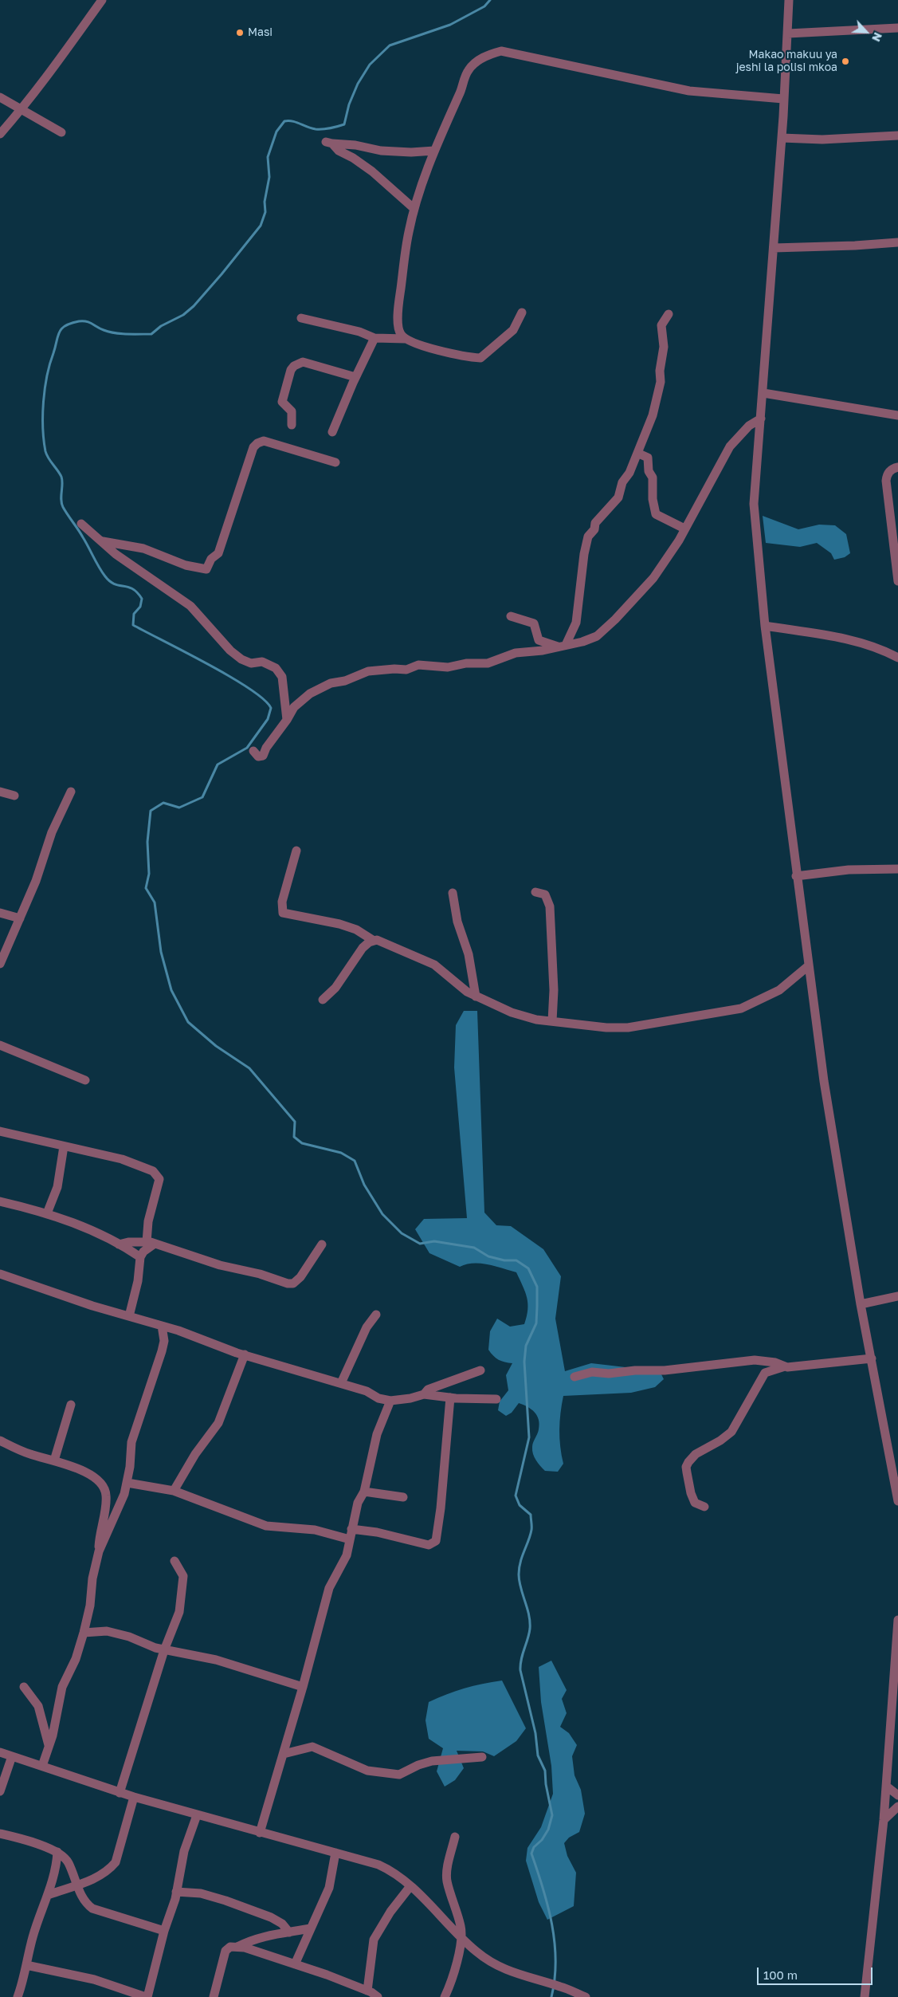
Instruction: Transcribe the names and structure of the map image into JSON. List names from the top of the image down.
{
  "places": ["Masi", "Makao makuu ya jeshi la polisi mkoa"],
  "scale_bar": "100 m",
  "north": "bottom right"
}
